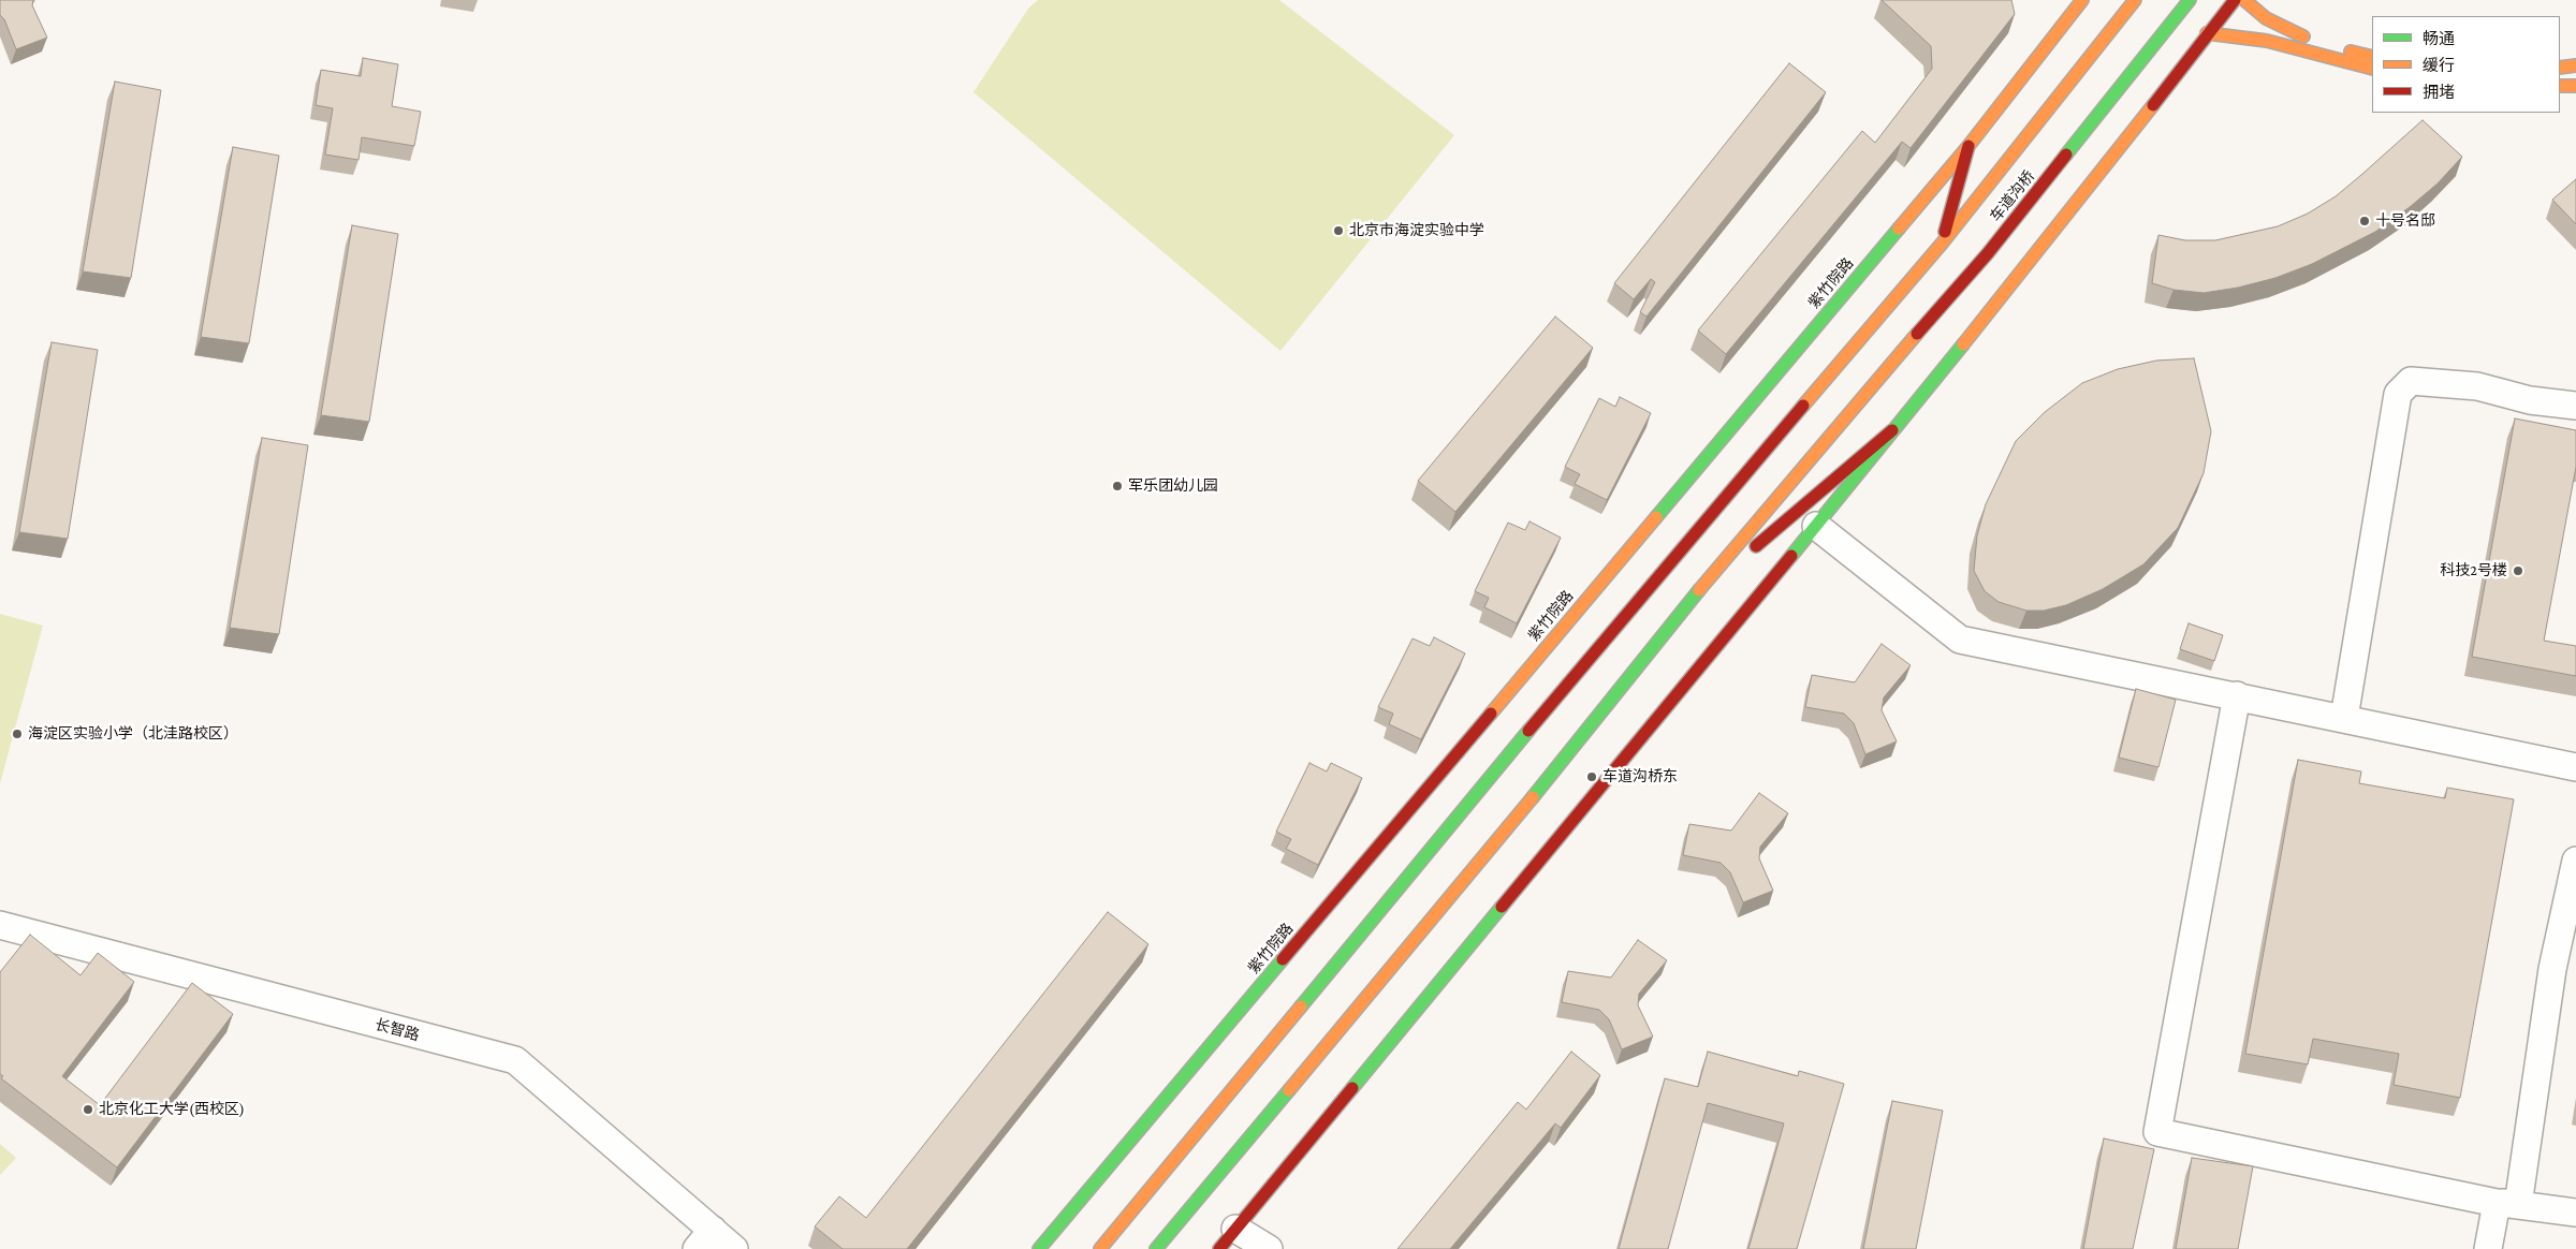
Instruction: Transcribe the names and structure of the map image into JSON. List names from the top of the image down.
{
  "streets": {
    "main road": ["车道沟桥", "紫竹院路"],
    "street": ["长智路"]
  },
  "places": [
    "十号名邸",
    "北京市海淀实验中学",
    "军乐团幼儿园",
    "科技2号楼",
    "海淀区实验小学（北洼路校区）",
    "车道沟桥东",
    "北京化工大学(西校区)"
  ],
  "legend": ["畅通", "缓行", "拥堵"]
}
